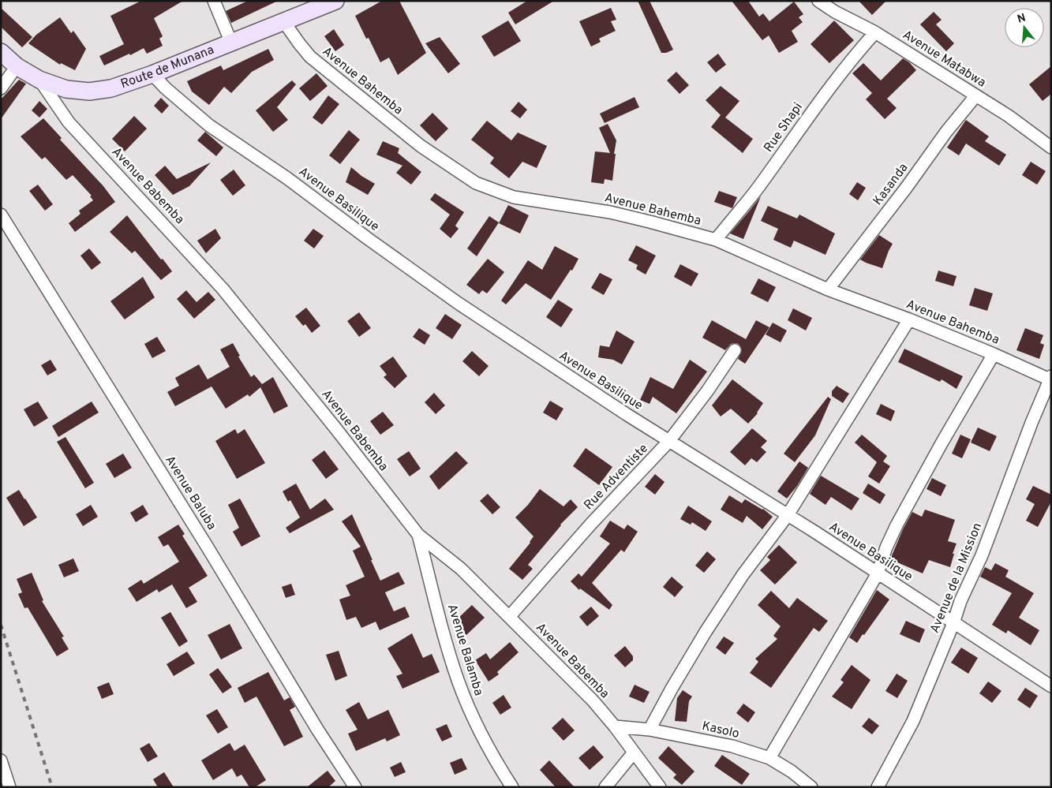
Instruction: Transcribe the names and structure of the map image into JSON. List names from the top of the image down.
{
  "streets": {
    "main road": ["Route de Munana"],
    "street": [
      "Avenue Matabwa",
      "Avenue Bahemba",
      "Rue Shapi",
      "Kasanda",
      "Avenue Babemba",
      "Avenue Basilique",
      "Rue Adventiste",
      "Avenue Baluba",
      "Avenue de la Mission",
      "Avenue Balamba",
      "Kasolo"
    ]
  },
  "crossings": [
    ["Avenue Matabwa", "Rue Shapi"],
    ["Avenue Matabwa", "Kasanda"],
    ["Route de Munana", "Avenue Bahemba"],
    ["Route de Munana", "Avenue Babemba"],
    ["Route de Munana", "Avenue Basilique"],
    ["Avenue Bahemba", "Rue Shapi"],
    ["Avenue Bahemba", "Kasanda"],
    ["Avenue Bahemba", "Avenue de la Mission"],
    ["Avenue Babemba", "Rue Adventiste"],
    ["Avenue Babemba", "Avenue Balamba"],
    ["Avenue Babemba", "Kasolo"],
    ["Avenue Basilique", "Rue Adventiste"],
    ["Avenue Basilique", "Avenue de la Mission"]
  ],
  "north": "top"
}
